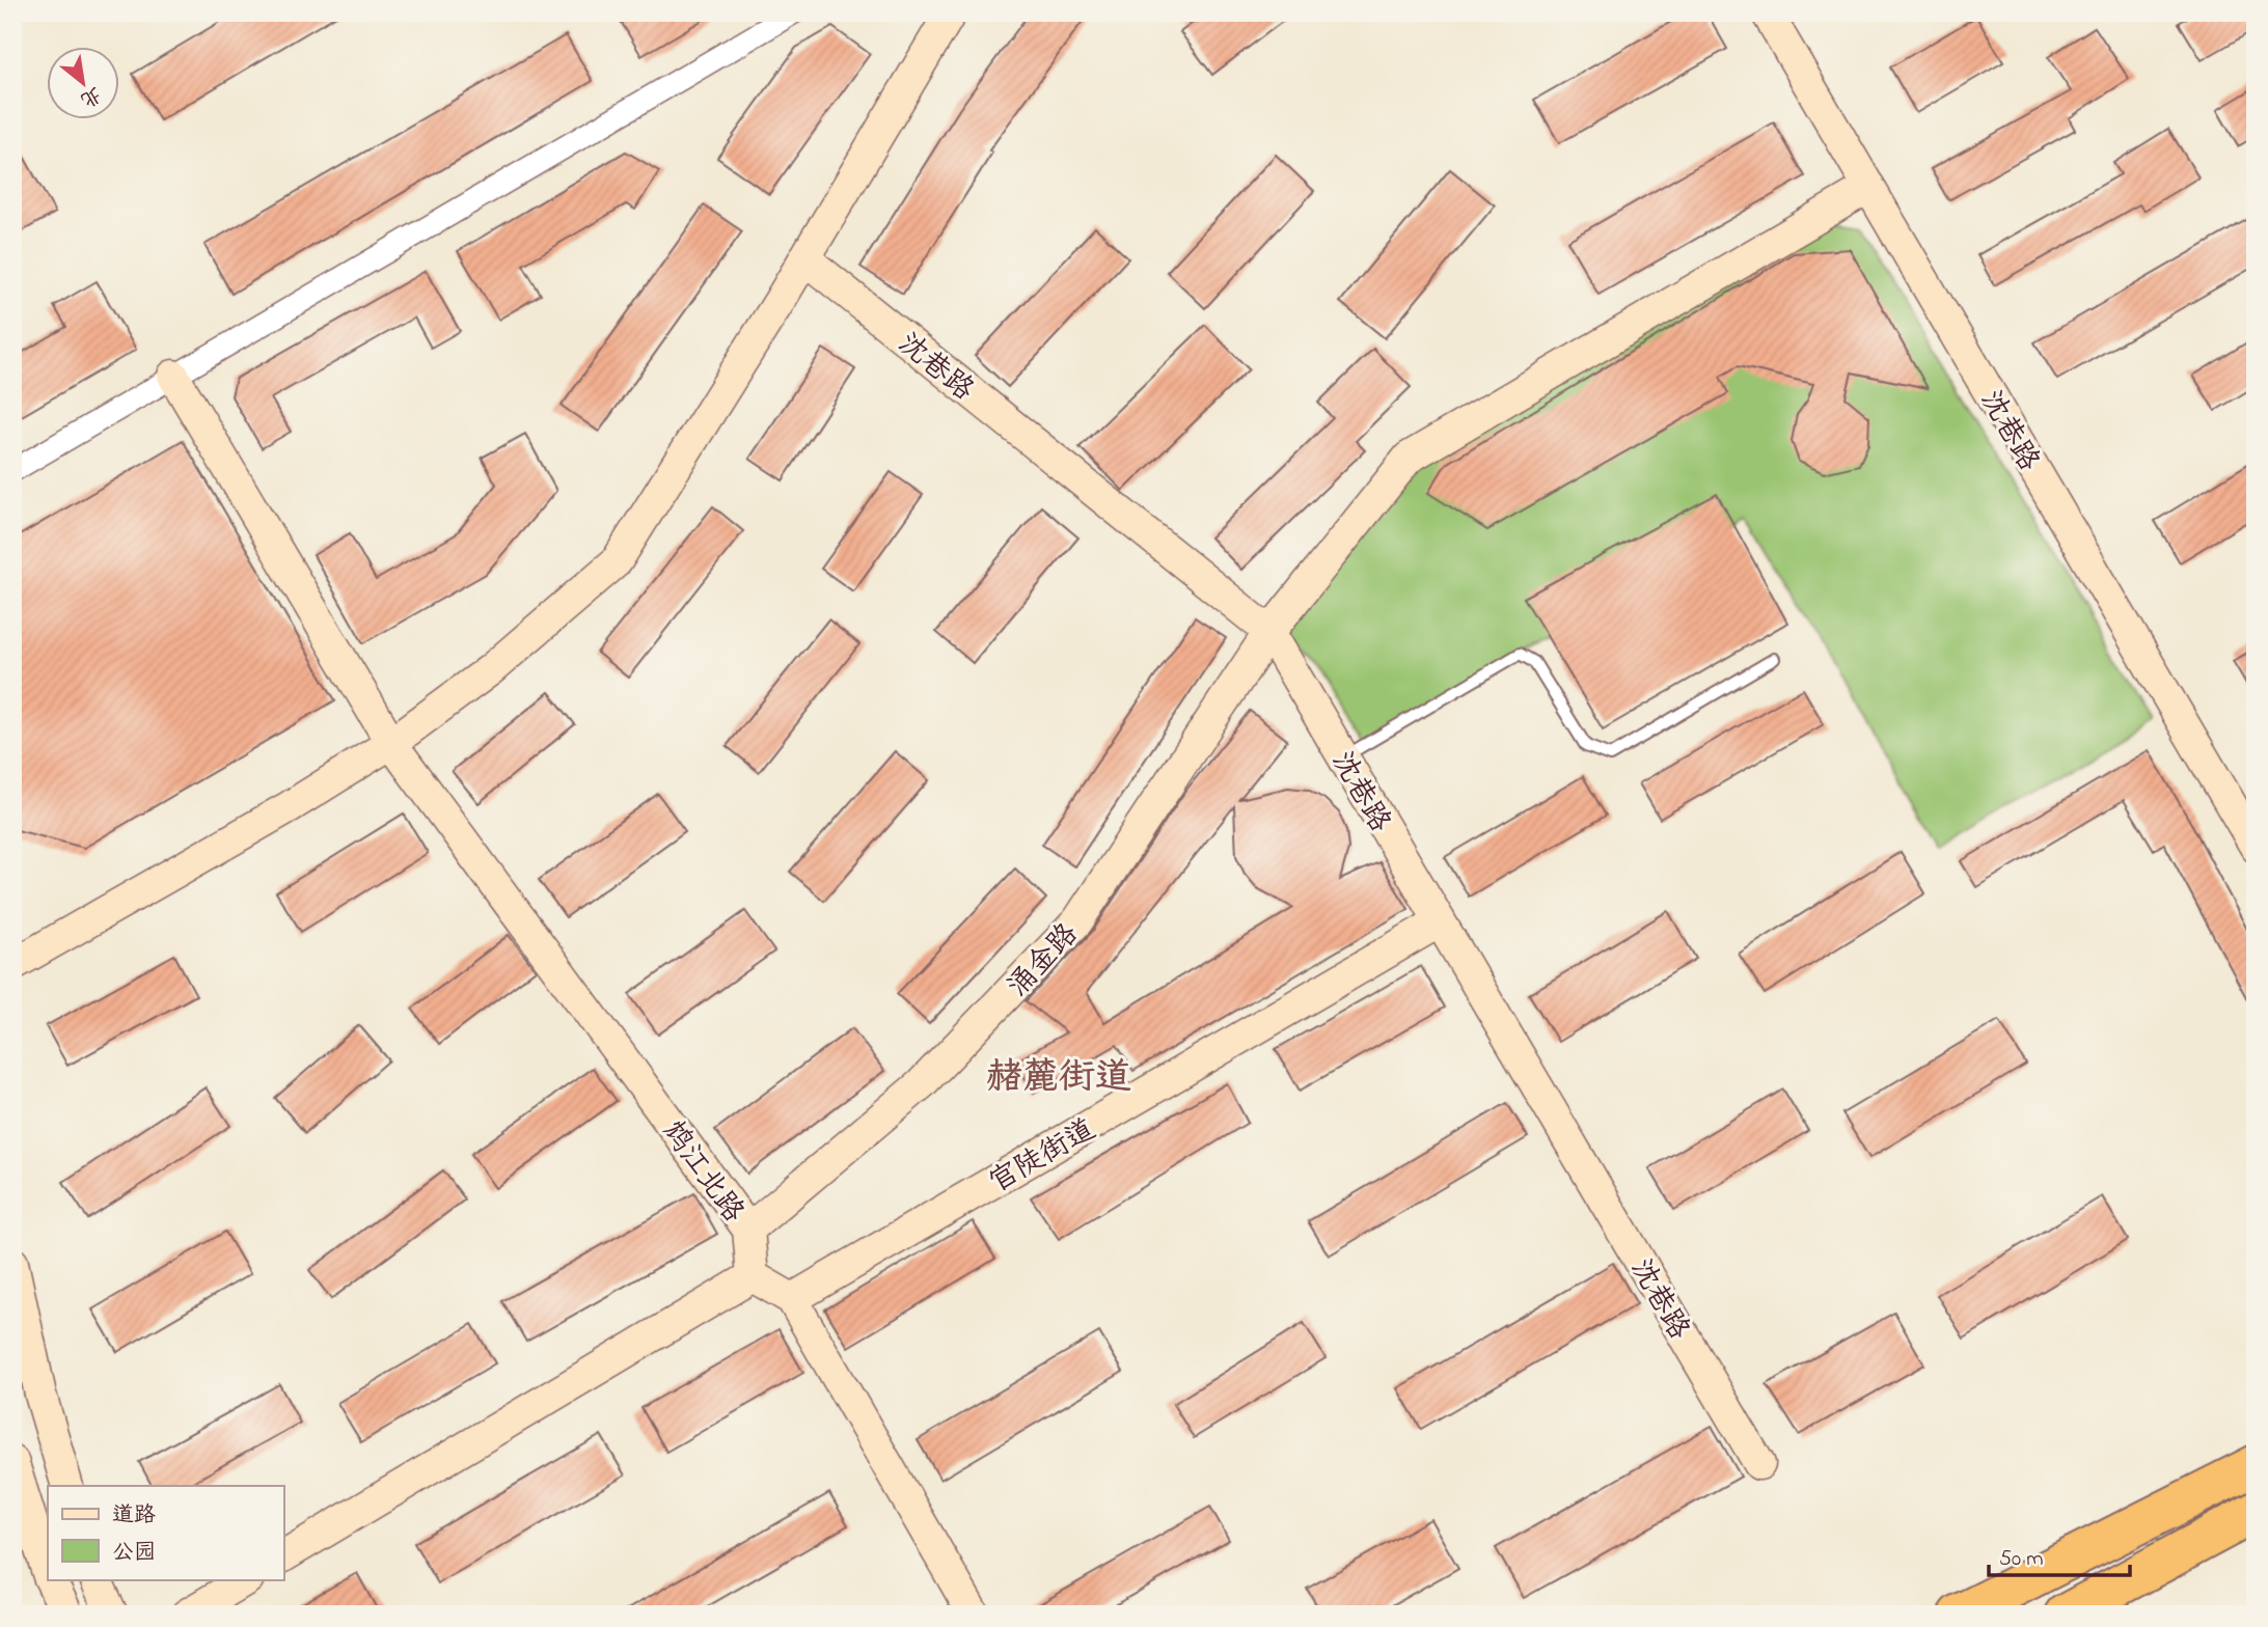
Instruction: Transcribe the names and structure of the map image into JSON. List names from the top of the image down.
{
  "streets": {
    "street": [
      "沈巷路",
      "涌金路",
      "官陡街道",
      "鸩江北路"
    ]
  },
  "crossings": [
    ["沈巷路", "涌金路"],
    ["沈巷路", "官陡街道"],
    ["涌金路", "鸩江北路"]
  ],
  "districts": ["赭麓街道"],
  "legend": ["道路", "公园"],
  "scale_bar": "50 m",
  "north": "bottom right"
}
